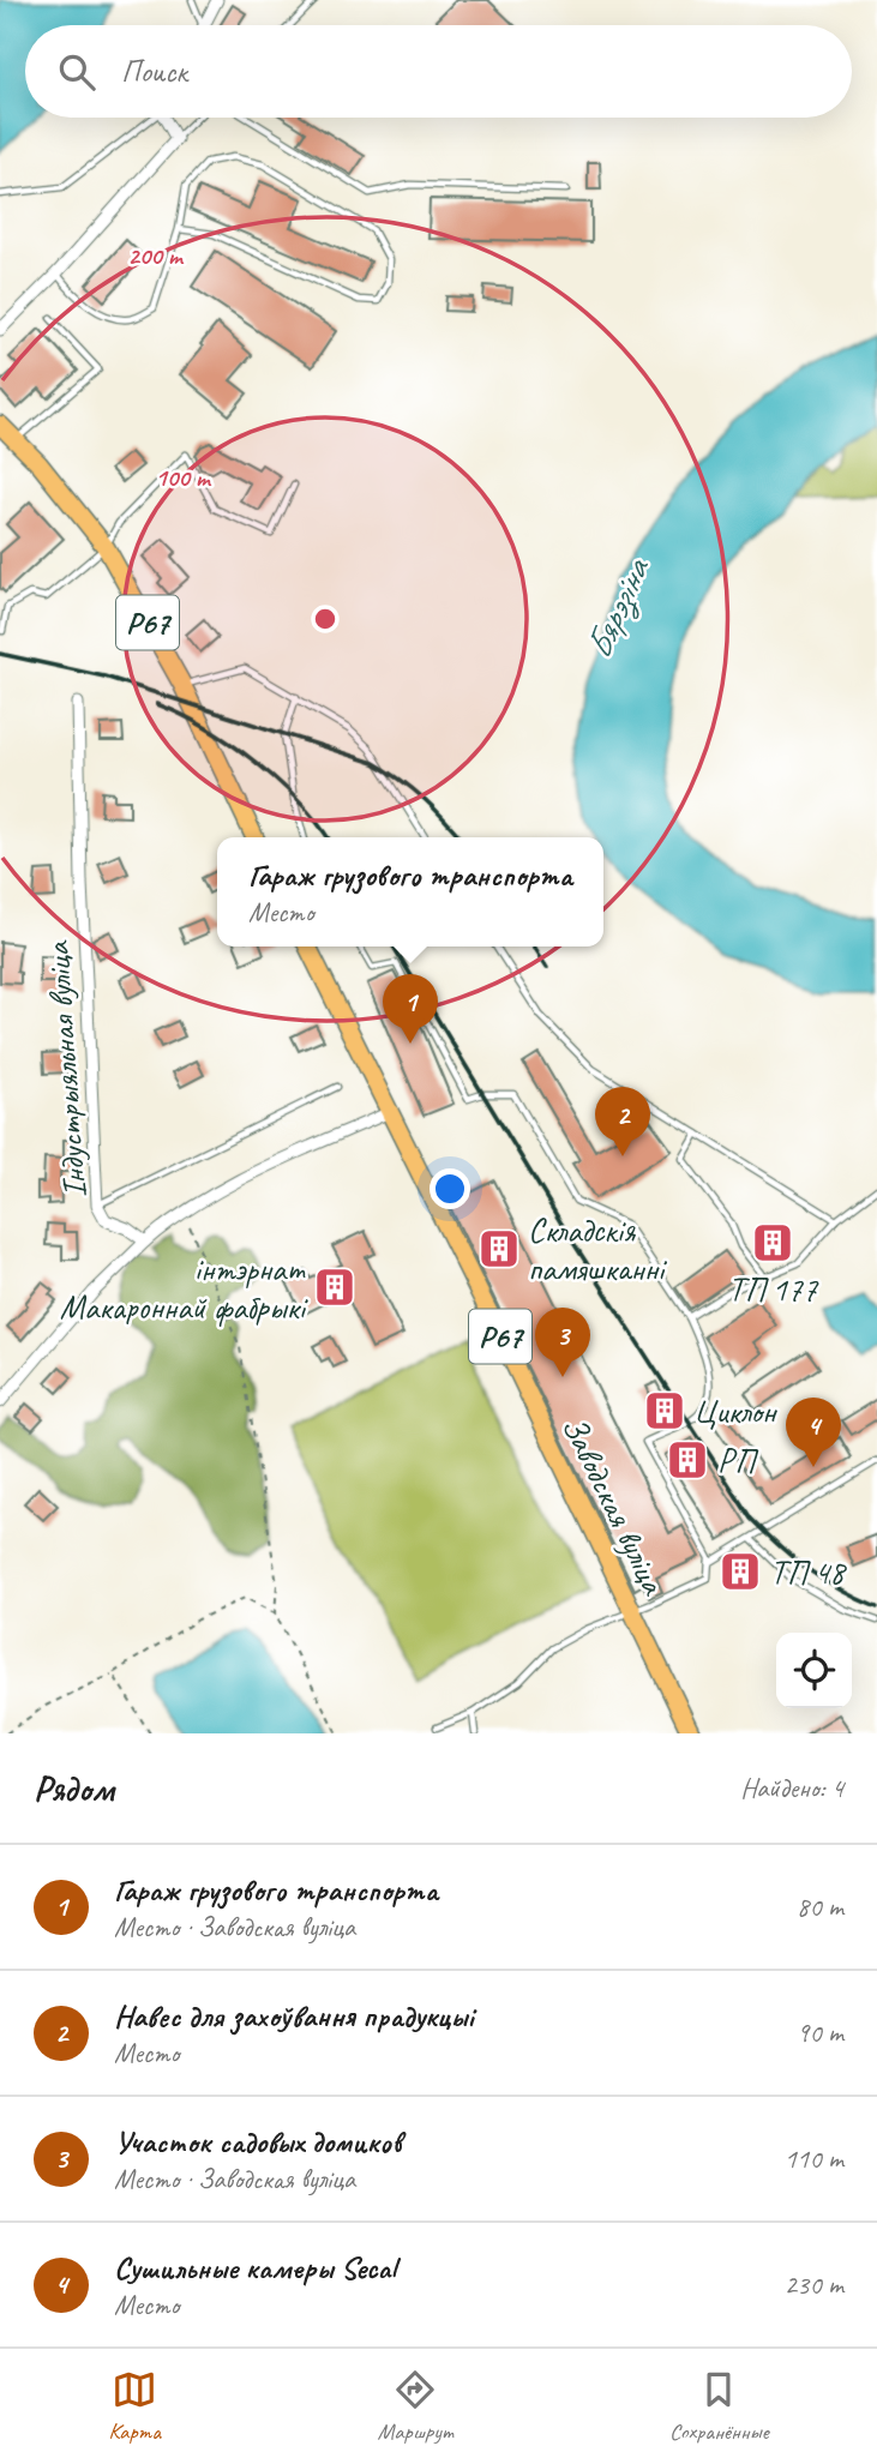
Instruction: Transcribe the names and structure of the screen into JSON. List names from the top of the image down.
{
  "streets": {
    "main road": ["Р67", "Заводская вуліца"],
    "street": ["Індустрыяльная вуліца"]
  },
  "water": ["Бярэзіна"],
  "places": {
    "building": [
      "ТП 177",
      "Складскія памяшканні",
      "інтэрнат Макароннай фабрыкі",
      "Циклон",
      "РП",
      "ТП 48"
    ]
  },
  "page": {
    "search": "Поиск",
    "popup": ["Гараж грузового транспорта", "Место"],
    "pins": [
      "1",
      "2",
      "3",
      "4"
    ],
    "heading": ["Рядом", "Найдено: 4"],
    "list": [
      {
        "mark": "1",
        "name": "Гараж грузового транспорта",
        "note": "Место · Заводская вуліца",
        "value": "80 m"
      },
      {
        "mark": "2",
        "name": "Навес для захоўвання прадукцыі",
        "note": "Место",
        "value": "90 m"
      },
      {
        "mark": "3",
        "name": "Участок садовых домиков",
        "note": "Место · Заводская вуліца",
        "value": "110 m"
      },
      {
        "mark": "4",
        "name": "Сушильные камеры Secal",
        "note": "Место",
        "value": "230 m"
      }
    ],
    "nav": ["Карта", "Маршрут", "Сохранённые"]
  },
  "rings": ["200 m", "100 m"]
}
